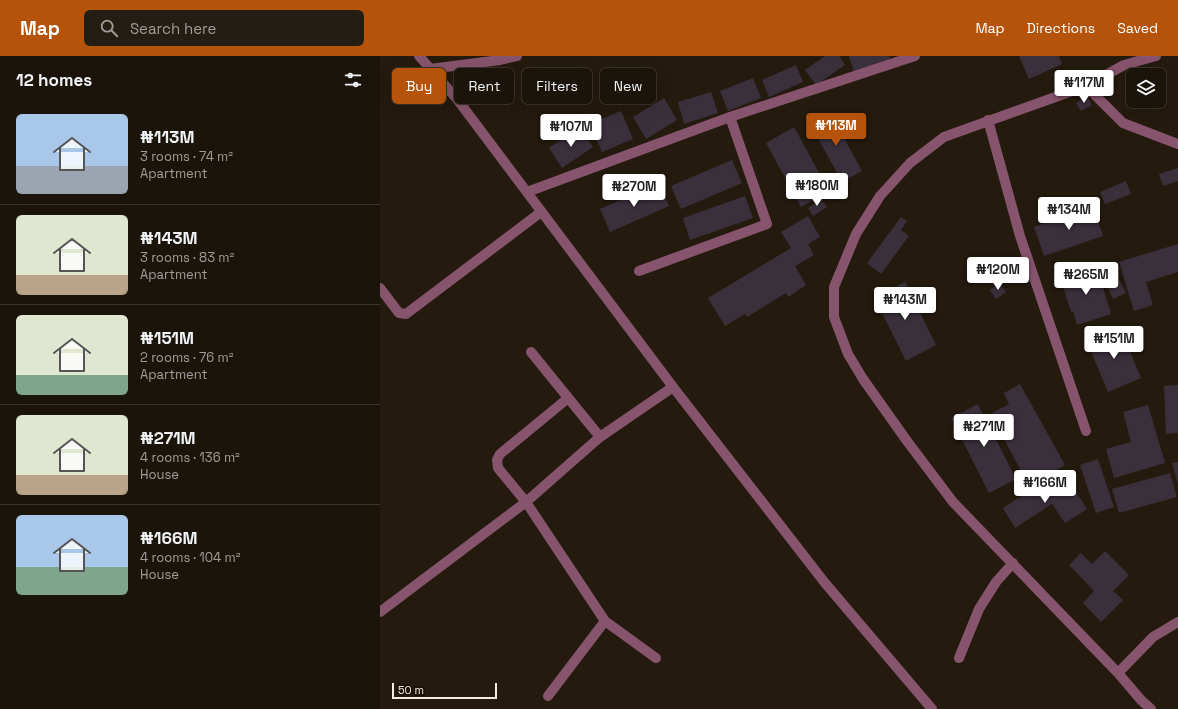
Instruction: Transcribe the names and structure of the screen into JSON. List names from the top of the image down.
{
  "scale_bar": "50 m",
  "page": {
    "header": "Map",
    "search": "Search here",
    "nav": ["Map", "Directions", "Saved"],
    "heading": "12 homes",
    "chip": [
      "Buy",
      "Rent",
      "Filters",
      "New"
    ],
    "price": [
      "₦117M",
      "₦113M",
      "₦107M",
      "₦180M",
      "₦270M",
      "₦134M",
      "₦120M",
      "₦265M",
      "₦143M",
      "₦151M",
      "₦271M",
      "₦166M"
    ],
    "list": [
      {
        "name": "₦113M",
        "note": "3 rooms · 74 m² · Apartment"
      },
      {
        "name": "₦143M",
        "note": "3 rooms · 83 m² · Apartment"
      },
      {
        "name": "₦151M",
        "note": "2 rooms · 76 m² · Apartment"
      },
      {
        "name": "₦271M",
        "note": "4 rooms · 136 m² · House"
      },
      {
        "name": "₦166M",
        "note": "4 rooms · 104 m² · House"
      }
    ],
    "scale": "50 m"
  }
}
